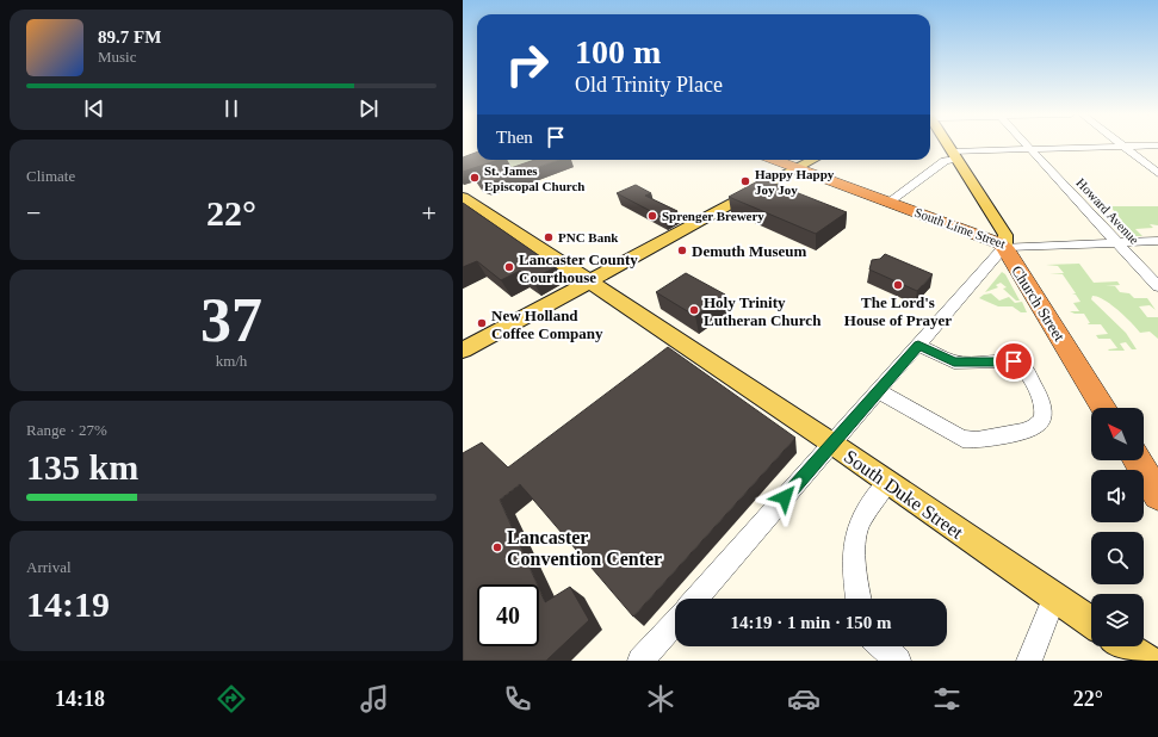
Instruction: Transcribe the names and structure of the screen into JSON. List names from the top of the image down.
{
  "streets": {
    "highway": ["South Lime Street", "Church Street"],
    "main road": ["South Duke Street"],
    "street": ["Howard Avenue"]
  },
  "crossings": [
    ["Howard Avenue", "South Lime Street"],
    ["South Lime Street", "Church Street"]
  ],
  "places": [
    "St. James Episcopal Church",
    "Happy Happy Joy Joy",
    "Sprenger Brewery",
    "PNC Bank",
    "Demuth Museum",
    "Lancaster County Courthouse",
    "The Lord's House of Prayer",
    "Holy Trinity Lutheran Church",
    "New Holland Coffee Company",
    "Lancaster Convention Center"
  ],
  "north": "top left",
  "page": {
    "turn": ["100 m", "Old Trinity Place"],
    "song": ["89.7 FM", "Music"],
    "then": "Then",
    "tile": [
      "Climate",
      ["37", "km/h"],
      ["Range · 27%", "135 km"],
      ["Arrival", "14:19"]
    ],
    "heat": ["−", "22°", "+"],
    "limit": "40",
    "trip": "14:19 · 1 min · 150 m",
    "tabs": ["14:18", "22°"]
  }
}
